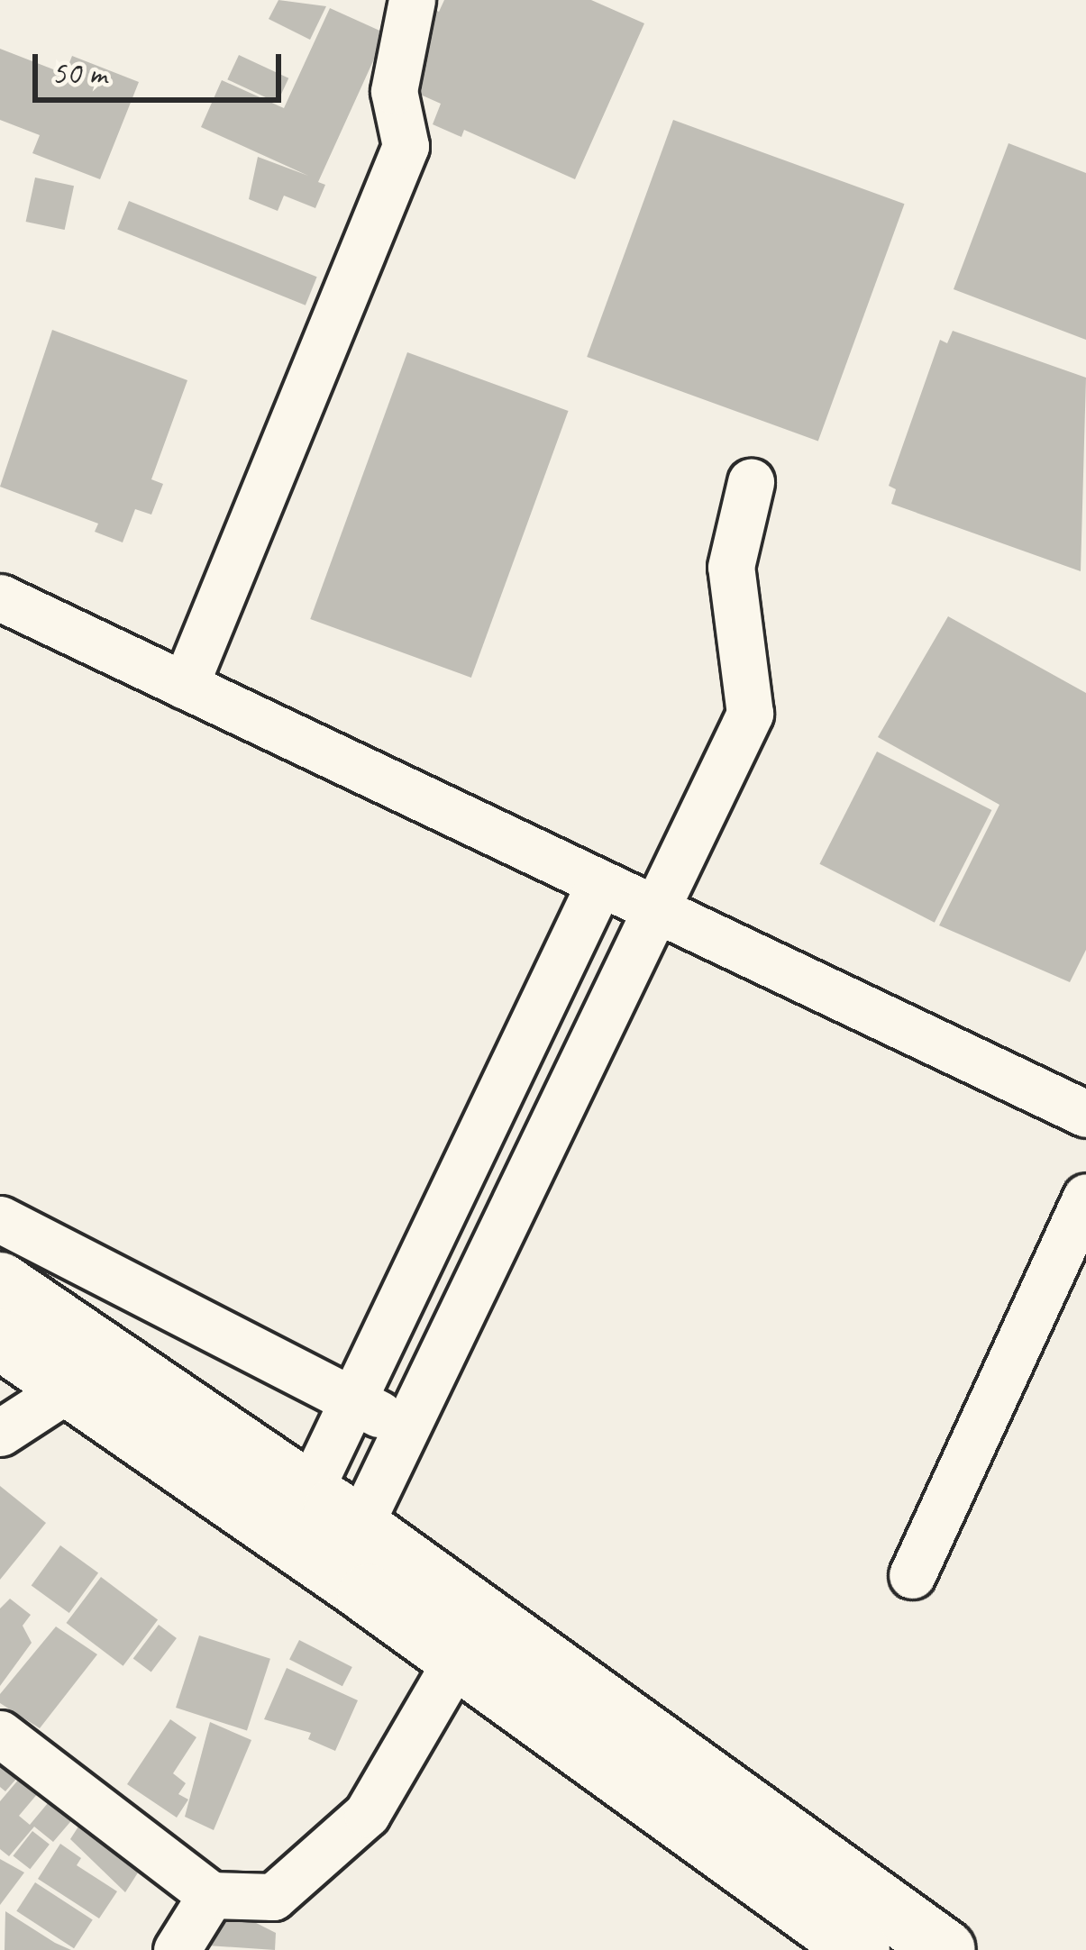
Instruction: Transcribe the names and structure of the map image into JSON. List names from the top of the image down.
{
  "scale_bar": "50 m"
}
